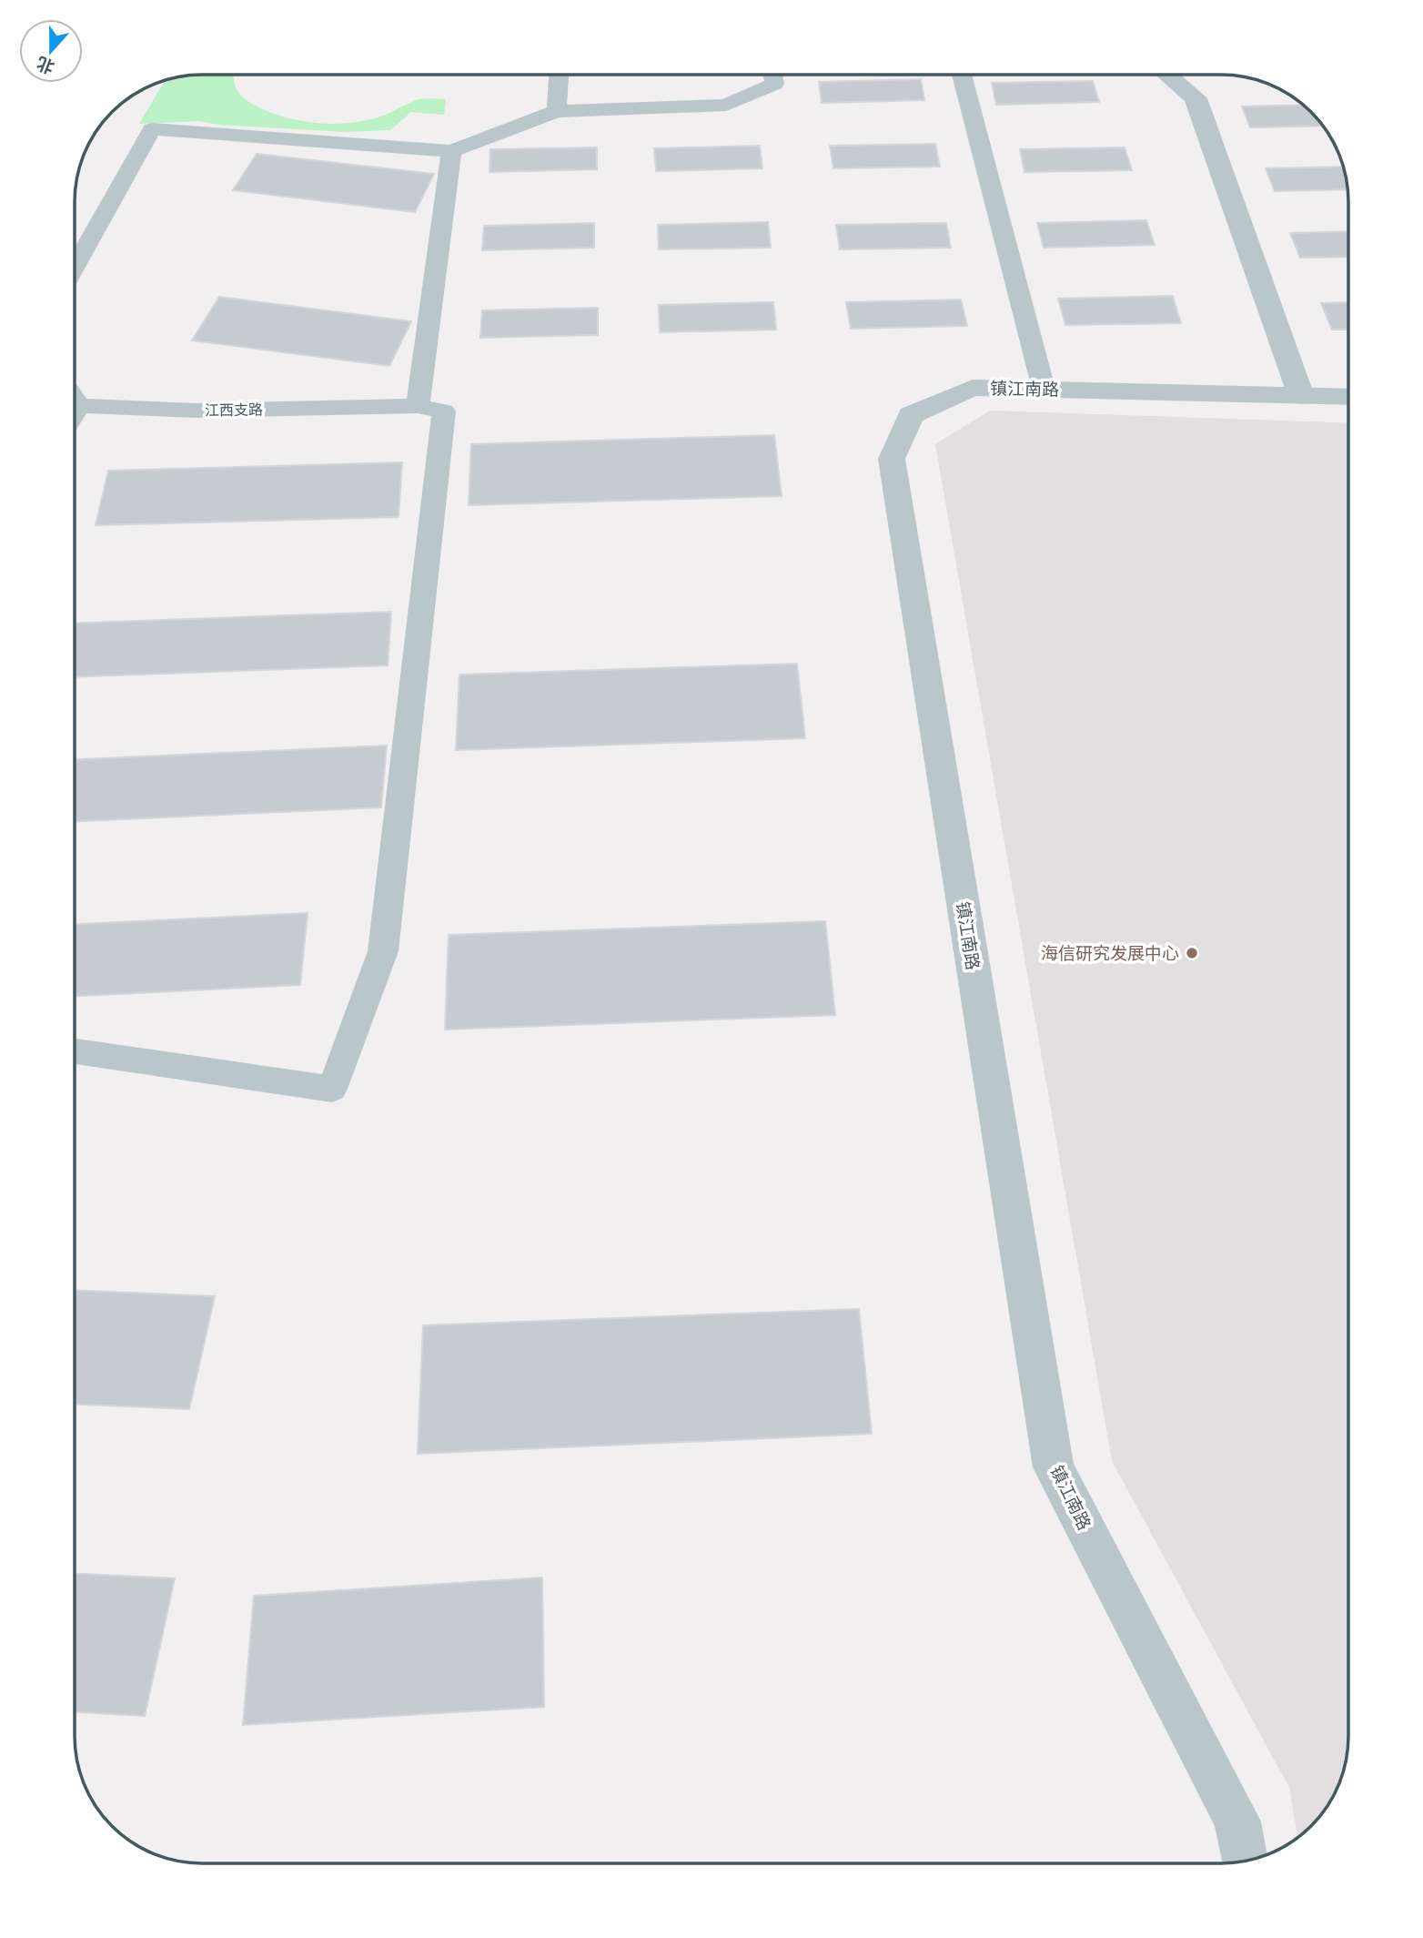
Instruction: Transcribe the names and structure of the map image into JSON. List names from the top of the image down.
{
  "streets": {
    "street": ["镇江南路"],
    "lane": ["江西支路"]
  },
  "places": ["海信研究发展中心"],
  "north": "bottom"
}
